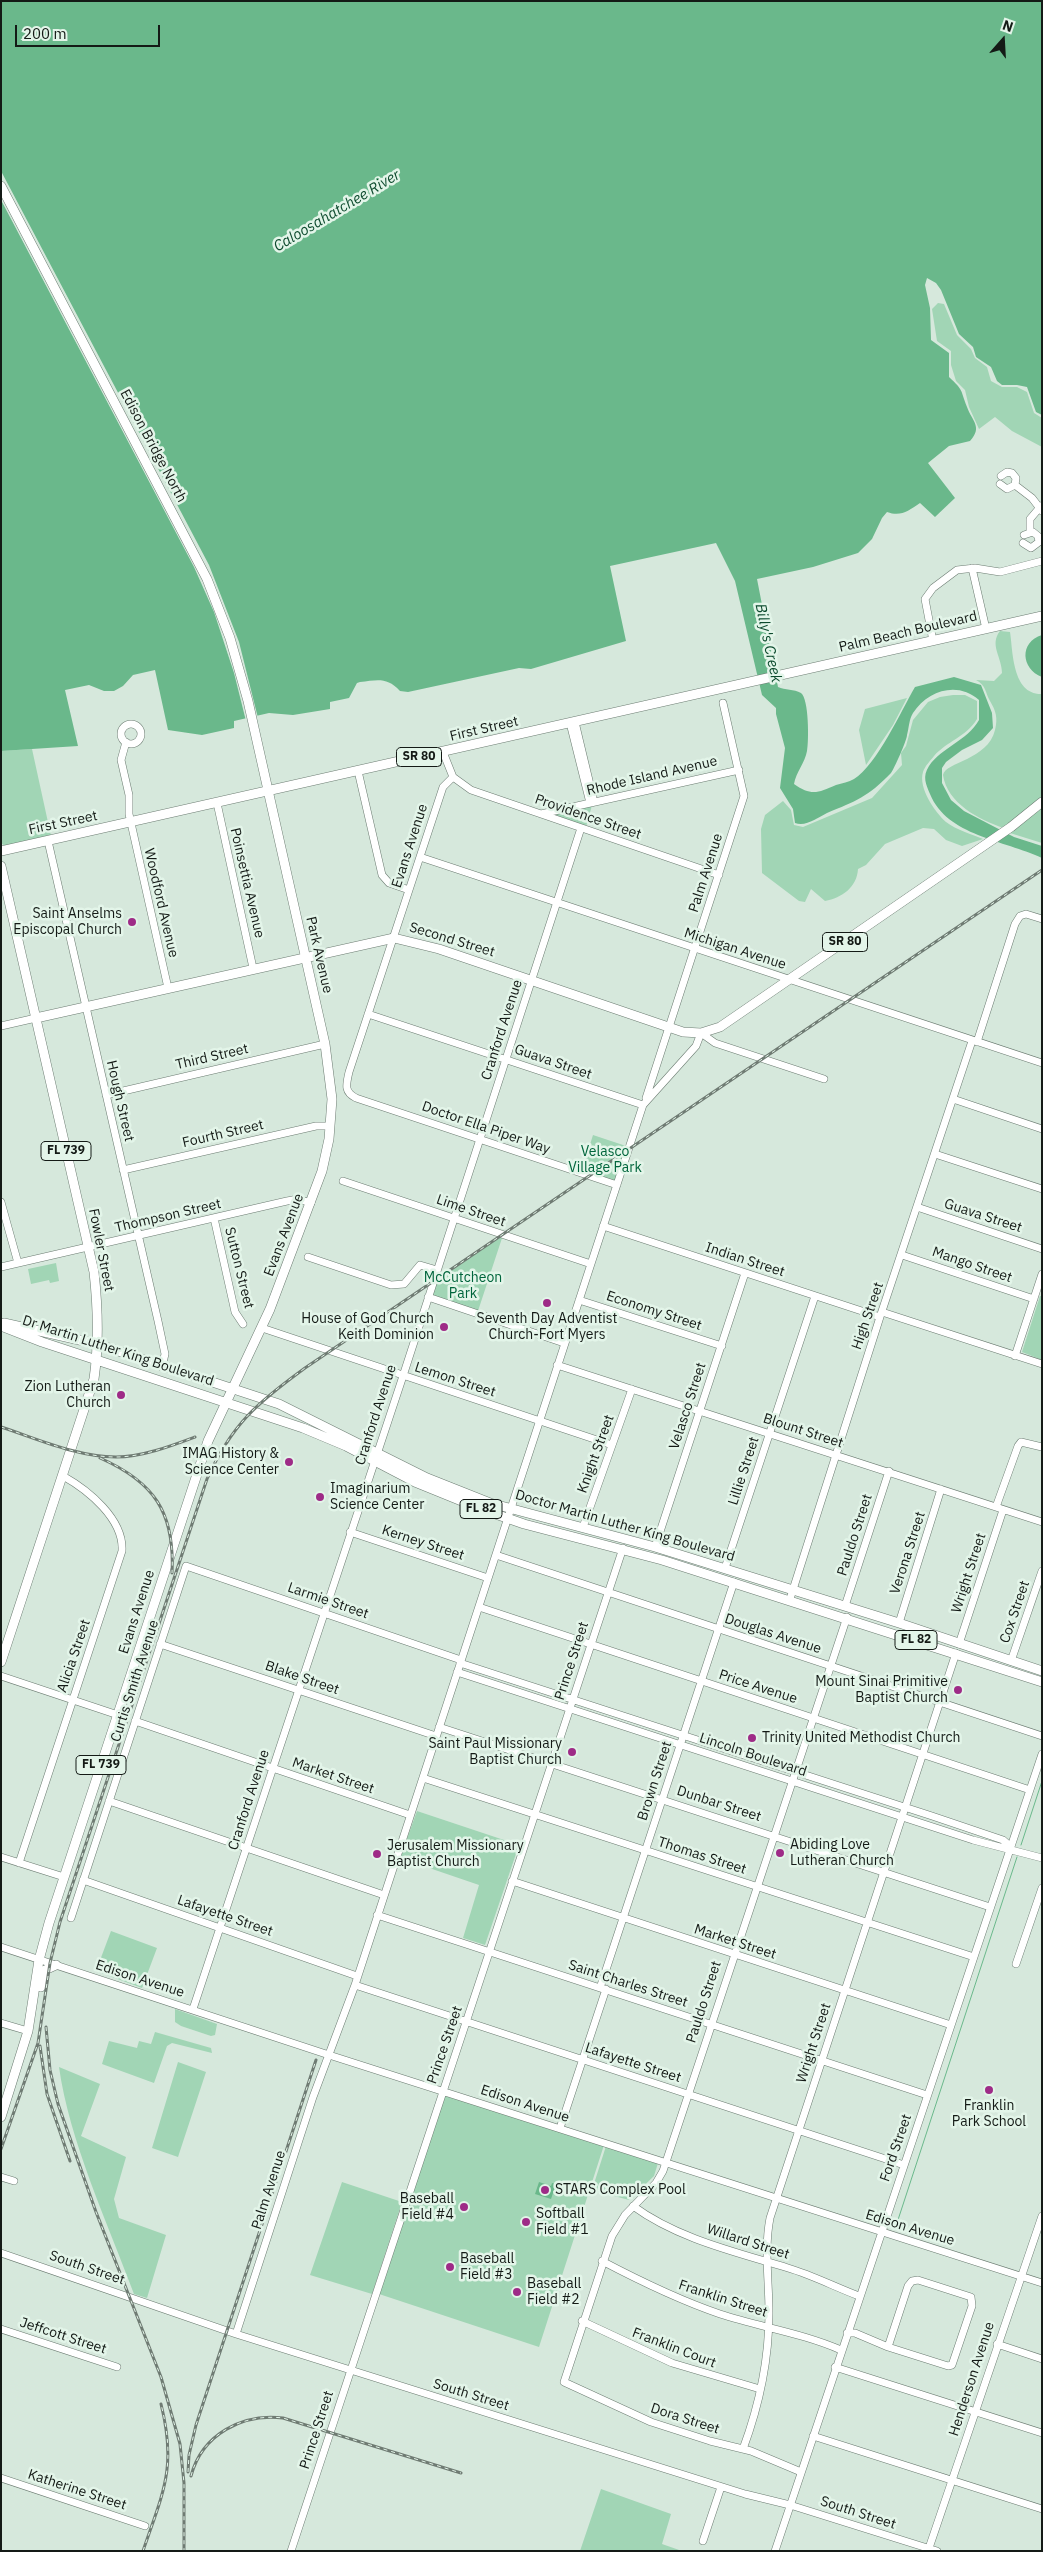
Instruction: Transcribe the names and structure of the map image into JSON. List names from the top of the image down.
{
  "streets": {
    "main road": [
      "Edison Bridge North",
      "Palm Beach Boulevard",
      "First Street",
      "SR 80",
      "Evans Avenue",
      "Second Street",
      "Park Avenue",
      "FL 739",
      "Fowler Street",
      "Dr Martin Luther King Boulevard",
      "FL 82",
      "Doctor Martin Luther King Boulevard"
    ],
    "street": [
      "Rhode Island Avenue",
      "Providence Street",
      "Palm Avenue",
      "Poinsettia Avenue",
      "Woodford Avenue",
      "Michigan Avenue",
      "Cranford Avenue",
      "Third Street",
      "Guava Street",
      "Hough Street",
      "Doctor Ella Piper Way",
      "Fourth Street",
      "Lime Street",
      "Thompson Street",
      "Indian Street",
      "Mango Street",
      "Sutton Street",
      "Economy Street",
      "High Street",
      "Lemon Street",
      "Velasco Street",
      "Blount Street",
      "Knight Street",
      "Lillie Street",
      "Pauldo Street",
      "Kerney Street",
      "Verona Street",
      "Wright Street",
      "Larmie Street",
      "Cox Street",
      "Douglas Avenue",
      "Alicia Street",
      "Prince Street",
      "Blake Street",
      "Curtis Smith Avenue",
      "Price Avenue",
      "Lincoln Boulevard",
      "Market Street",
      "Brown Street",
      "Dunbar Street",
      "Thomas Street",
      "Lafayette Street",
      "Edison Avenue",
      "Saint Charles Street",
      "Ford Street",
      "Willard Street",
      "South Street",
      "Franklin Street",
      "Jeffcott Street",
      "Franklin Court",
      "Henderson Avenue",
      "Dora Street",
      "Katherine Street"
    ]
  },
  "crossings": [
    ["Edison Bridge North", "First Street"],
    ["Edison Bridge North", "Park Avenue"],
    ["Palm Beach Boulevard", "First Street"],
    ["First Street", "Poinsettia Avenue"],
    ["First Street", "Woodford Avenue"],
    ["First Street", "Park Avenue"],
    ["First Street", "Hough Street"],
    ["SR 80", "Second Street"],
    ["SR 80", "Michigan Avenue"],
    ["Rhode Island Avenue", "Providence Street"],
    ["Rhode Island Avenue", "Palm Avenue"],
    ["Providence Street", "Evans Avenue"],
    ["Providence Street", "Palm Avenue"],
    ["Providence Street", "Cranford Avenue"],
    ["Evans Avenue", "Second Street"],
    ["Evans Avenue", "Michigan Avenue"],
    ["Evans Avenue", "Park Avenue"],
    ["Evans Avenue", "Guava Street"],
    ["Evans Avenue", "Doctor Ella Piper Way"],
    ["Evans Avenue", "Fourth Street"],
    ["Evans Avenue", "Thompson Street"],
    ["Evans Avenue", "Dr Martin Luther King Boulevard"],
    ["Evans Avenue", "Lemon Street"],
    ["Evans Avenue", "Doctor Martin Luther King Boulevard"],
    ["Evans Avenue", "Edison Avenue"],
    ["Palm Avenue", "Second Street"],
    ["Palm Avenue", "Michigan Avenue"],
    ["Palm Avenue", "Guava Street"],
    ["Palm Avenue", "Doctor Ella Piper Way"],
    ["Palm Avenue", "Lime Street"],
    ["Palm Avenue", "Indian Street"],
    ["Palm Avenue", "Economy Street"],
    ["Palm Avenue", "Lemon Street"],
    ["Palm Avenue", "Blount Street"],
    ["Palm Avenue", "Doctor Martin Luther King Boulevard"],
    ["Palm Avenue", "Kerney Street"],
    ["Palm Avenue", "Larmie Street"],
    ["Palm Avenue", "Douglas Avenue"],
    ["Palm Avenue", "Blake Street"],
    ["Palm Avenue", "Price Avenue"],
    ["Palm Avenue", "Lincoln Boulevard"],
    ["Palm Avenue", "Market Street"],
    ["Palm Avenue", "Dunbar Street"],
    ["Palm Avenue", "Thomas Street"],
    ["Palm Avenue", "Lafayette Street"],
    ["Palm Avenue", "Edison Avenue"],
    ["Palm Avenue", "Saint Charles Street"],
    ["Palm Avenue", "South Street"],
    ["Poinsettia Avenue", "Second Street"],
    ["Woodford Avenue", "Second Street"],
    ["Second Street", "Park Avenue"],
    ["Second Street", "Cranford Avenue"],
    ["Second Street", "Hough Street"],
    ["Second Street", "Fowler Street"],
    ["Michigan Avenue", "Cranford Avenue"],
    ["Michigan Avenue", "High Street"],
    ["Park Avenue", "Third Street"],
    ["Park Avenue", "Fourth Street"],
    ["Cranford Avenue", "Guava Street"],
    ["Cranford Avenue", "Doctor Ella Piper Way"],
    ["Cranford Avenue", "Lime Street"],
    ["Cranford Avenue", "Lemon Street"],
    ["Cranford Avenue", "Doctor Martin Luther King Boulevard"],
    ["Cranford Avenue", "Kerney Street"],
    ["Cranford Avenue", "Larmie Street"],
    ["Cranford Avenue", "Blake Street"],
    ["Cranford Avenue", "Market Street"],
    ["Cranford Avenue", "Lafayette Street"],
    ["Cranford Avenue", "Edison Avenue"],
    ["Third Street", "Hough Street"],
    ["Guava Street", "High Street"],
    ["Hough Street", "Fourth Street"],
    ["Hough Street", "Thompson Street"],
    ["Hough Street", "Doctor Martin Luther King Boulevard"],
    ["Thompson Street", "Fowler Street"],
    ["Thompson Street", "Sutton Street"],
    ["Fowler Street", "Dr Martin Luther King Boulevard"],
    ["Fowler Street", "Doctor Martin Luther King Boulevard"],
    ["Fowler Street", "Alicia Street"],
    ["Indian Street", "High Street"],
    ["Indian Street", "Velasco Street"],
    ["Indian Street", "Lillie Street"],
    ["Mango Street", "High Street"],
    ["Economy Street", "Velasco Street"],
    ["High Street", "Blount Street"],
    ["High Street", "Doctor Martin Luther King Boulevard"],
    ["Dr Martin Luther King Boulevard", "Doctor Martin Luther King Boulevard"],
    ["Lemon Street", "Knight Street"],
    ["Velasco Street", "Blount Street"],
    ["Velasco Street", "Doctor Martin Luther King Boulevard"],
    ["Blount Street", "Knight Street"],
    ["Blount Street", "Lillie Street"],
    ["Blount Street", "Pauldo Street"],
    ["Blount Street", "Verona Street"],
    ["Blount Street", "Wright Street"],
    ["Knight Street", "Doctor Martin Luther King Boulevard"],
    ["Lillie Street", "Doctor Martin Luther King Boulevard"],
    ["Doctor Martin Luther King Boulevard", "Pauldo Street"],
    ["Doctor Martin Luther King Boulevard", "Verona Street"],
    ["Doctor Martin Luther King Boulevard", "Wright Street"],
    ["Doctor Martin Luther King Boulevard", "Cox Street"],
    ["Doctor Martin Luther King Boulevard", "Prince Street"],
    ["Doctor Martin Luther King Boulevard", "Brown Street"],
    ["Pauldo Street", "Douglas Avenue"],
    ["Pauldo Street", "Price Avenue"],
    ["Pauldo Street", "Lincoln Boulevard"],
    ["Pauldo Street", "Market Street"],
    ["Pauldo Street", "Dunbar Street"],
    ["Pauldo Street", "Thomas Street"],
    ["Pauldo Street", "Lafayette Street"],
    ["Pauldo Street", "Edison Avenue"],
    ["Pauldo Street", "Saint Charles Street"],
    ["Pauldo Street", "Willard Street"],
    ["Pauldo Street", "Franklin Street"],
    ["Pauldo Street", "Franklin Court"],
    ["Pauldo Street", "Dora Street"],
    ["Wright Street", "Douglas Avenue"],
    ["Wright Street", "Price Avenue"],
    ["Wright Street", "Lincoln Boulevard"],
    ["Wright Street", "Market Street"],
    ["Wright Street", "Dunbar Street"],
    ["Wright Street", "Thomas Street"],
    ["Wright Street", "Lafayette Street"],
    ["Wright Street", "Edison Avenue"],
    ["Wright Street", "Saint Charles Street"],
    ["Wright Street", "Willard Street"],
    ["Wright Street", "Franklin Street"],
    ["Wright Street", "Franklin Court"],
    ["Wright Street", "Dora Street"],
    ["Larmie Street", "Curtis Smith Avenue"],
    ["Larmie Street", "Lincoln Boulevard"],
    ["Douglas Avenue", "Prince Street"],
    ["Douglas Avenue", "Brown Street"],
    ["Prince Street", "Price Avenue"],
    ["Prince Street", "Lincoln Boulevard"],
    ["Prince Street", "Market Street"],
    ["Prince Street", "Dunbar Street"],
    ["Prince Street", "Thomas Street"],
    ["Prince Street", "Lafayette Street"],
    ["Prince Street", "Edison Avenue"],
    ["Prince Street", "Saint Charles Street"],
    ["Prince Street", "South Street"],
    ["Blake Street", "Curtis Smith Avenue"],
    ["Curtis Smith Avenue", "Market Street"],
    ["Curtis Smith Avenue", "Lafayette Street"],
    ["Price Avenue", "Brown Street"],
    ["Price Avenue", "Ford Street"],
    ["Lincoln Boulevard", "Brown Street"],
    ["Lincoln Boulevard", "Ford Street"],
    ["Market Street", "Brown Street"],
    ["Market Street", "Ford Street"],
    ["Brown Street", "Dunbar Street"],
    ["Brown Street", "Thomas Street"],
    ["Brown Street", "Lafayette Street"],
    ["Brown Street", "Edison Avenue"],
    ["Brown Street", "Saint Charles Street"],
    ["Dunbar Street", "Ford Street"],
    ["Thomas Street", "Ford Street"],
    ["Lafayette Street", "Ford Street"],
    ["Edison Avenue", "Ford Street"],
    ["Edison Avenue", "Henderson Avenue"],
    ["Saint Charles Street", "Ford Street"],
    ["Ford Street", "Willard Street"],
    ["Ford Street", "South Street"],
    ["Ford Street", "Franklin Street"],
    ["Ford Street", "Dora Street"],
    ["South Street", "Henderson Avenue"]
  ],
  "water": ["Caloosahatchee River", "Billy's Creek"],
  "parks": ["Velasco Village Park", "McCutcheon Park"],
  "places": [
    "Saint Anselms Episcopal Church",
    "Seventh Day Adventist Church-Fort Myers",
    "House of God Church Keith Dominion",
    "Zion Lutheran Church",
    "IMAG History & Science Center",
    "Imaginarium Science Center",
    "Mount Sinai Primitive Baptist Church",
    "Trinity United Methodist Church",
    "Saint Paul Missionary Baptist Church",
    "Abiding Love Lutheran Church",
    "Jerusalem Missionary Baptist Church",
    "Franklin Park School",
    "STARS Complex Pool",
    "Baseball Field #4",
    "Softball Field #1",
    "Baseball Field #3",
    "Baseball Field #2"
  ],
  "scale_bar": "200 m",
  "north": "top"
}
